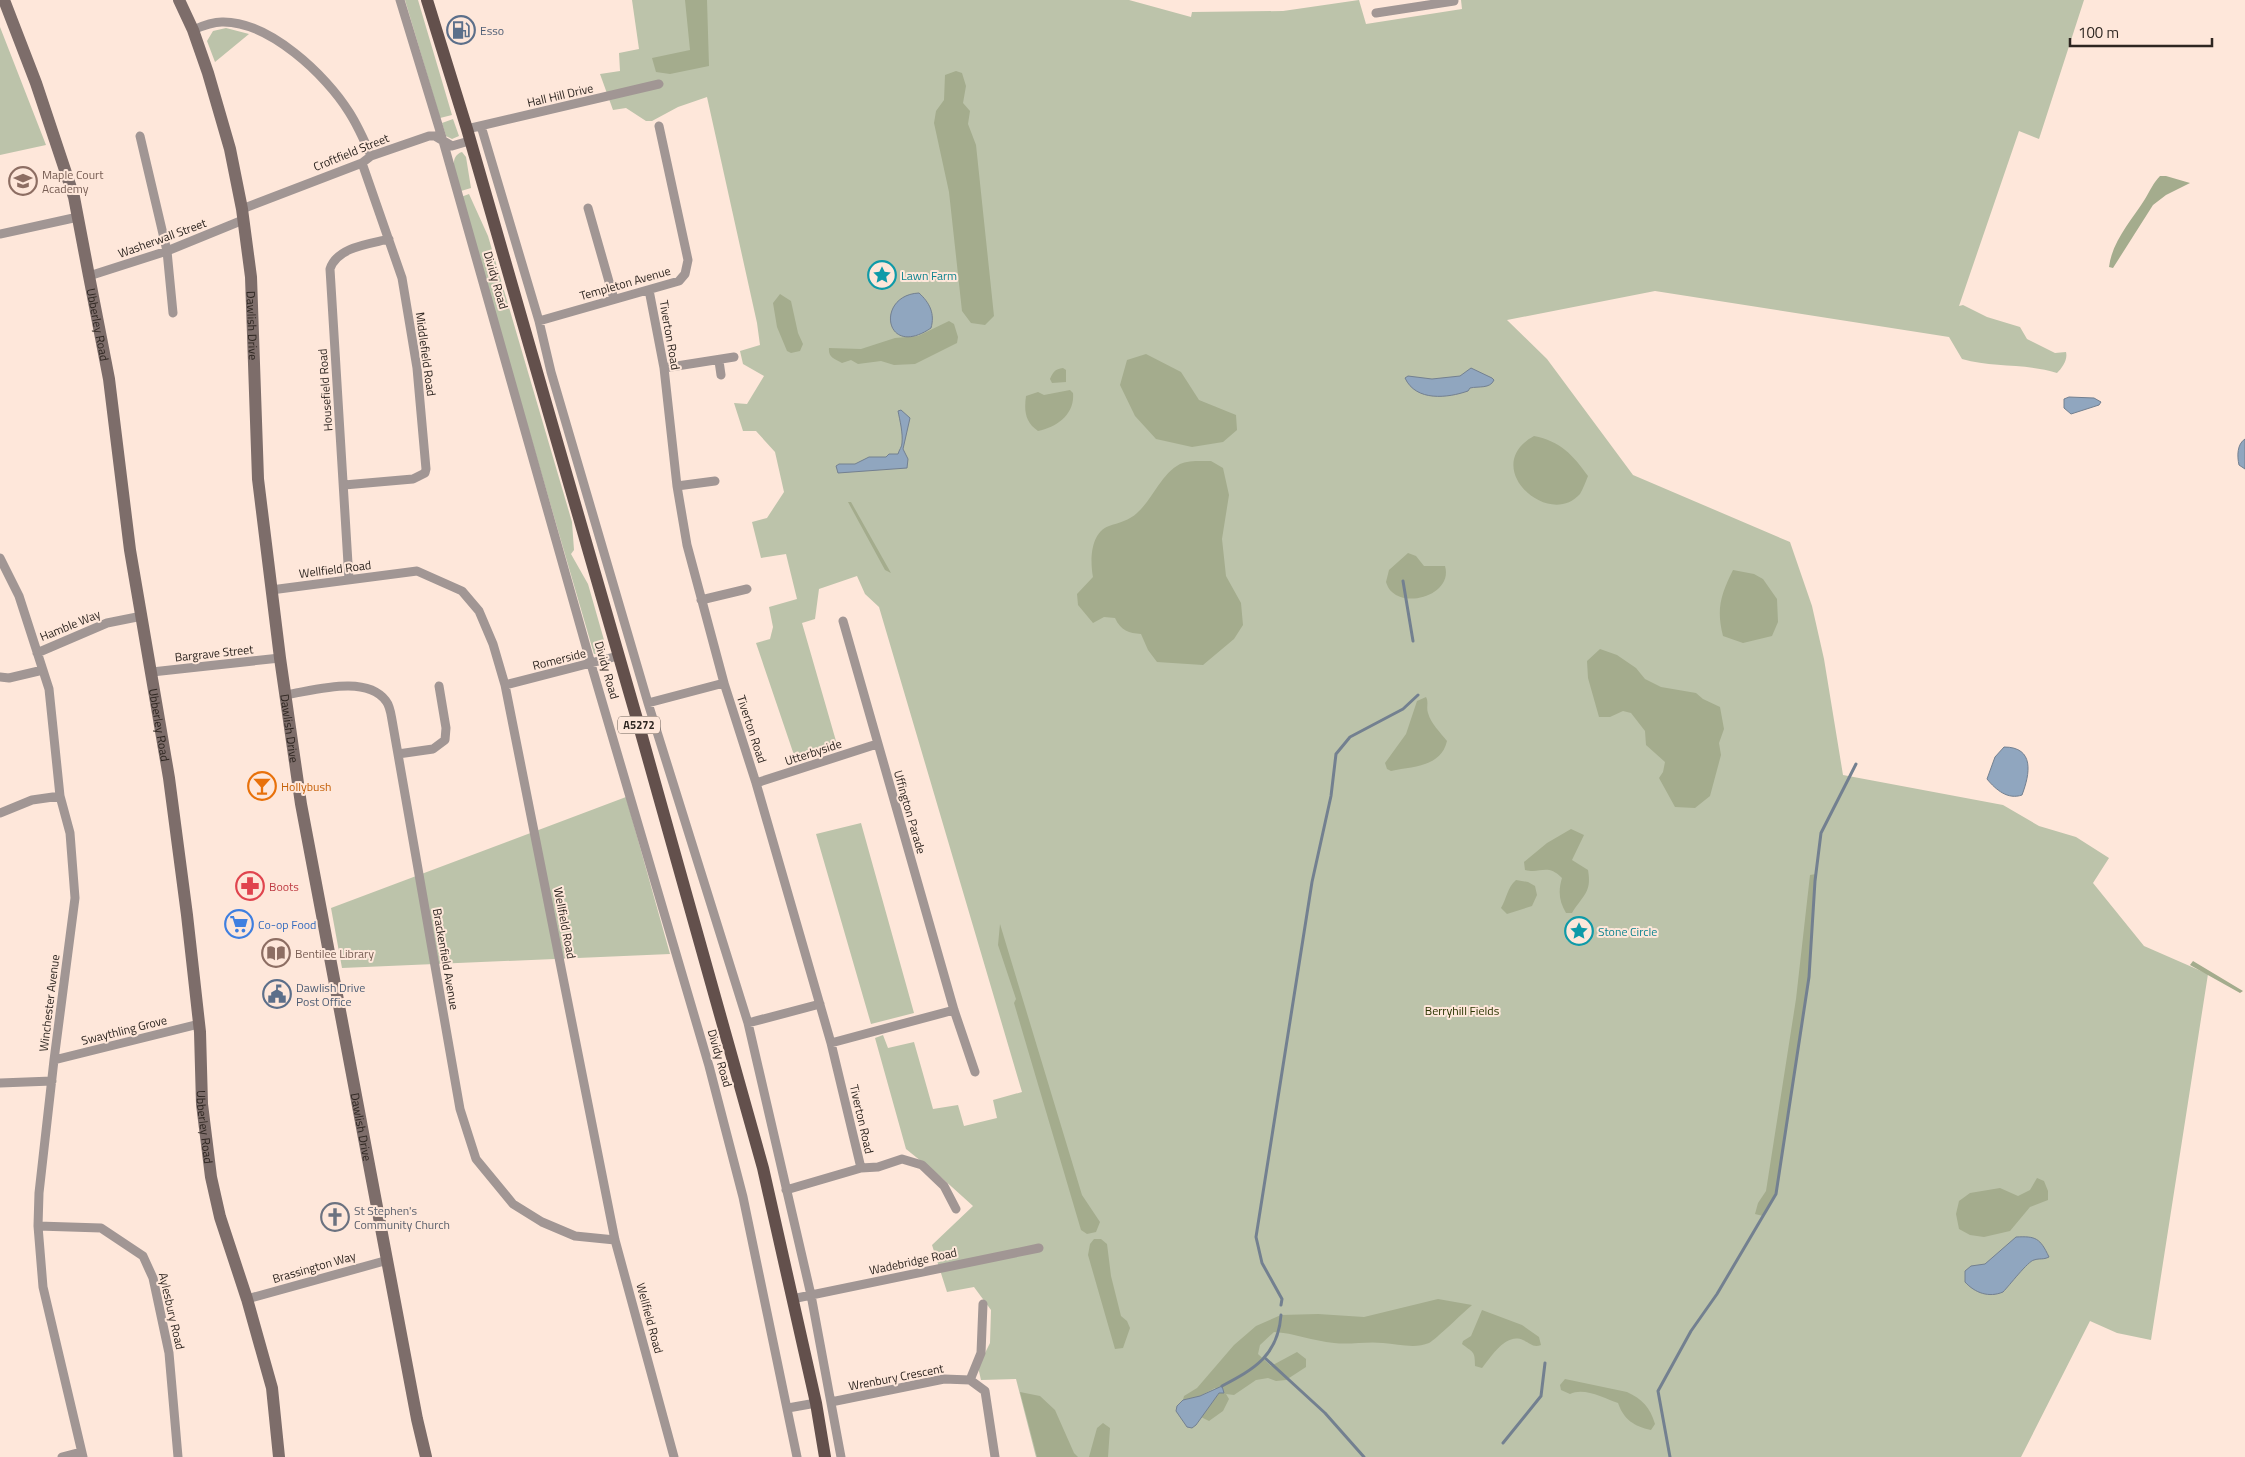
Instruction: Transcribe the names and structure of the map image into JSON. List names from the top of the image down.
{
  "streets": {
    "main road": ["Dividy Road", "A5272"],
    "street": [
      "Hall Hill Drive",
      "Croftfield Street",
      "Washerwall Street",
      "Templeton Avenue",
      "Ubberley Road",
      "Dawlish Drive",
      "Tiverton Road",
      "Middlefield Road",
      "Housefield Road",
      "Wellfield Road",
      "Hamble Way",
      "Bargrave Street",
      "Romerside",
      "Utterbyside",
      "Uffington Parade",
      "Brackenfield Avenue",
      "Winchester Avenue",
      "Swaythling Grove",
      "Wadebridge Road",
      "Brassington Way",
      "Aylesbury Road",
      "Wrenbury Crescent"
    ]
  },
  "crossings": [
    ["Hall Hill Drive", "Croftfield Street"],
    ["Hall Hill Drive", "Dividy Road"],
    ["Croftfield Street", "Washerwall Street"],
    ["Croftfield Street", "Dividy Road"],
    ["Croftfield Street", "Dawlish Drive"],
    ["Croftfield Street", "Middlefield Road"],
    ["Washerwall Street", "Ubberley Road"],
    ["Washerwall Street", "Dawlish Drive"],
    ["Dividy Road", "Romerside"],
    ["Dividy Road", "Wadebridge Road"],
    ["Templeton Avenue", "Tiverton Road"],
    ["Ubberley Road", "Hamble Way"],
    ["Ubberley Road", "Bargrave Street"],
    ["Ubberley Road", "Swaythling Grove"],
    ["Ubberley Road", "Brassington Way"],
    ["Dawlish Drive", "Wellfield Road"],
    ["Dawlish Drive", "Bargrave Street"],
    ["Dawlish Drive", "Brackenfield Avenue"],
    ["Dawlish Drive", "Brassington Way"],
    ["Tiverton Road", "Utterbyside"],
    ["Middlefield Road", "Housefield Road"],
    ["Housefield Road", "Wellfield Road"],
    ["Wellfield Road", "Romerside"],
    ["Wellfield Road", "Brackenfield Avenue"],
    ["Hamble Way", "Winchester Avenue"],
    ["Utterbyside", "Uffington Parade"],
    ["Winchester Avenue", "Swaythling Grove"],
    ["Winchester Avenue", "Aylesbury Road"]
  ],
  "parks": ["Berryhill Fields"],
  "places": {
    "fuel station": ["Esso"],
    "school or university": ["Maple Court Academy"],
    "place": ["Lawn Farm", "Stone Circle"],
    "bar": ["Hollybush"],
    "pharmacy": ["Boots"],
    "supermarket": ["Co-op Food"],
    "library": ["Bentilee Library"],
    "public building": ["Dawlish Drive Post Office"],
    "church": ["St Stephen's Community Church"]
  },
  "scale_bar": "100 m"
}
